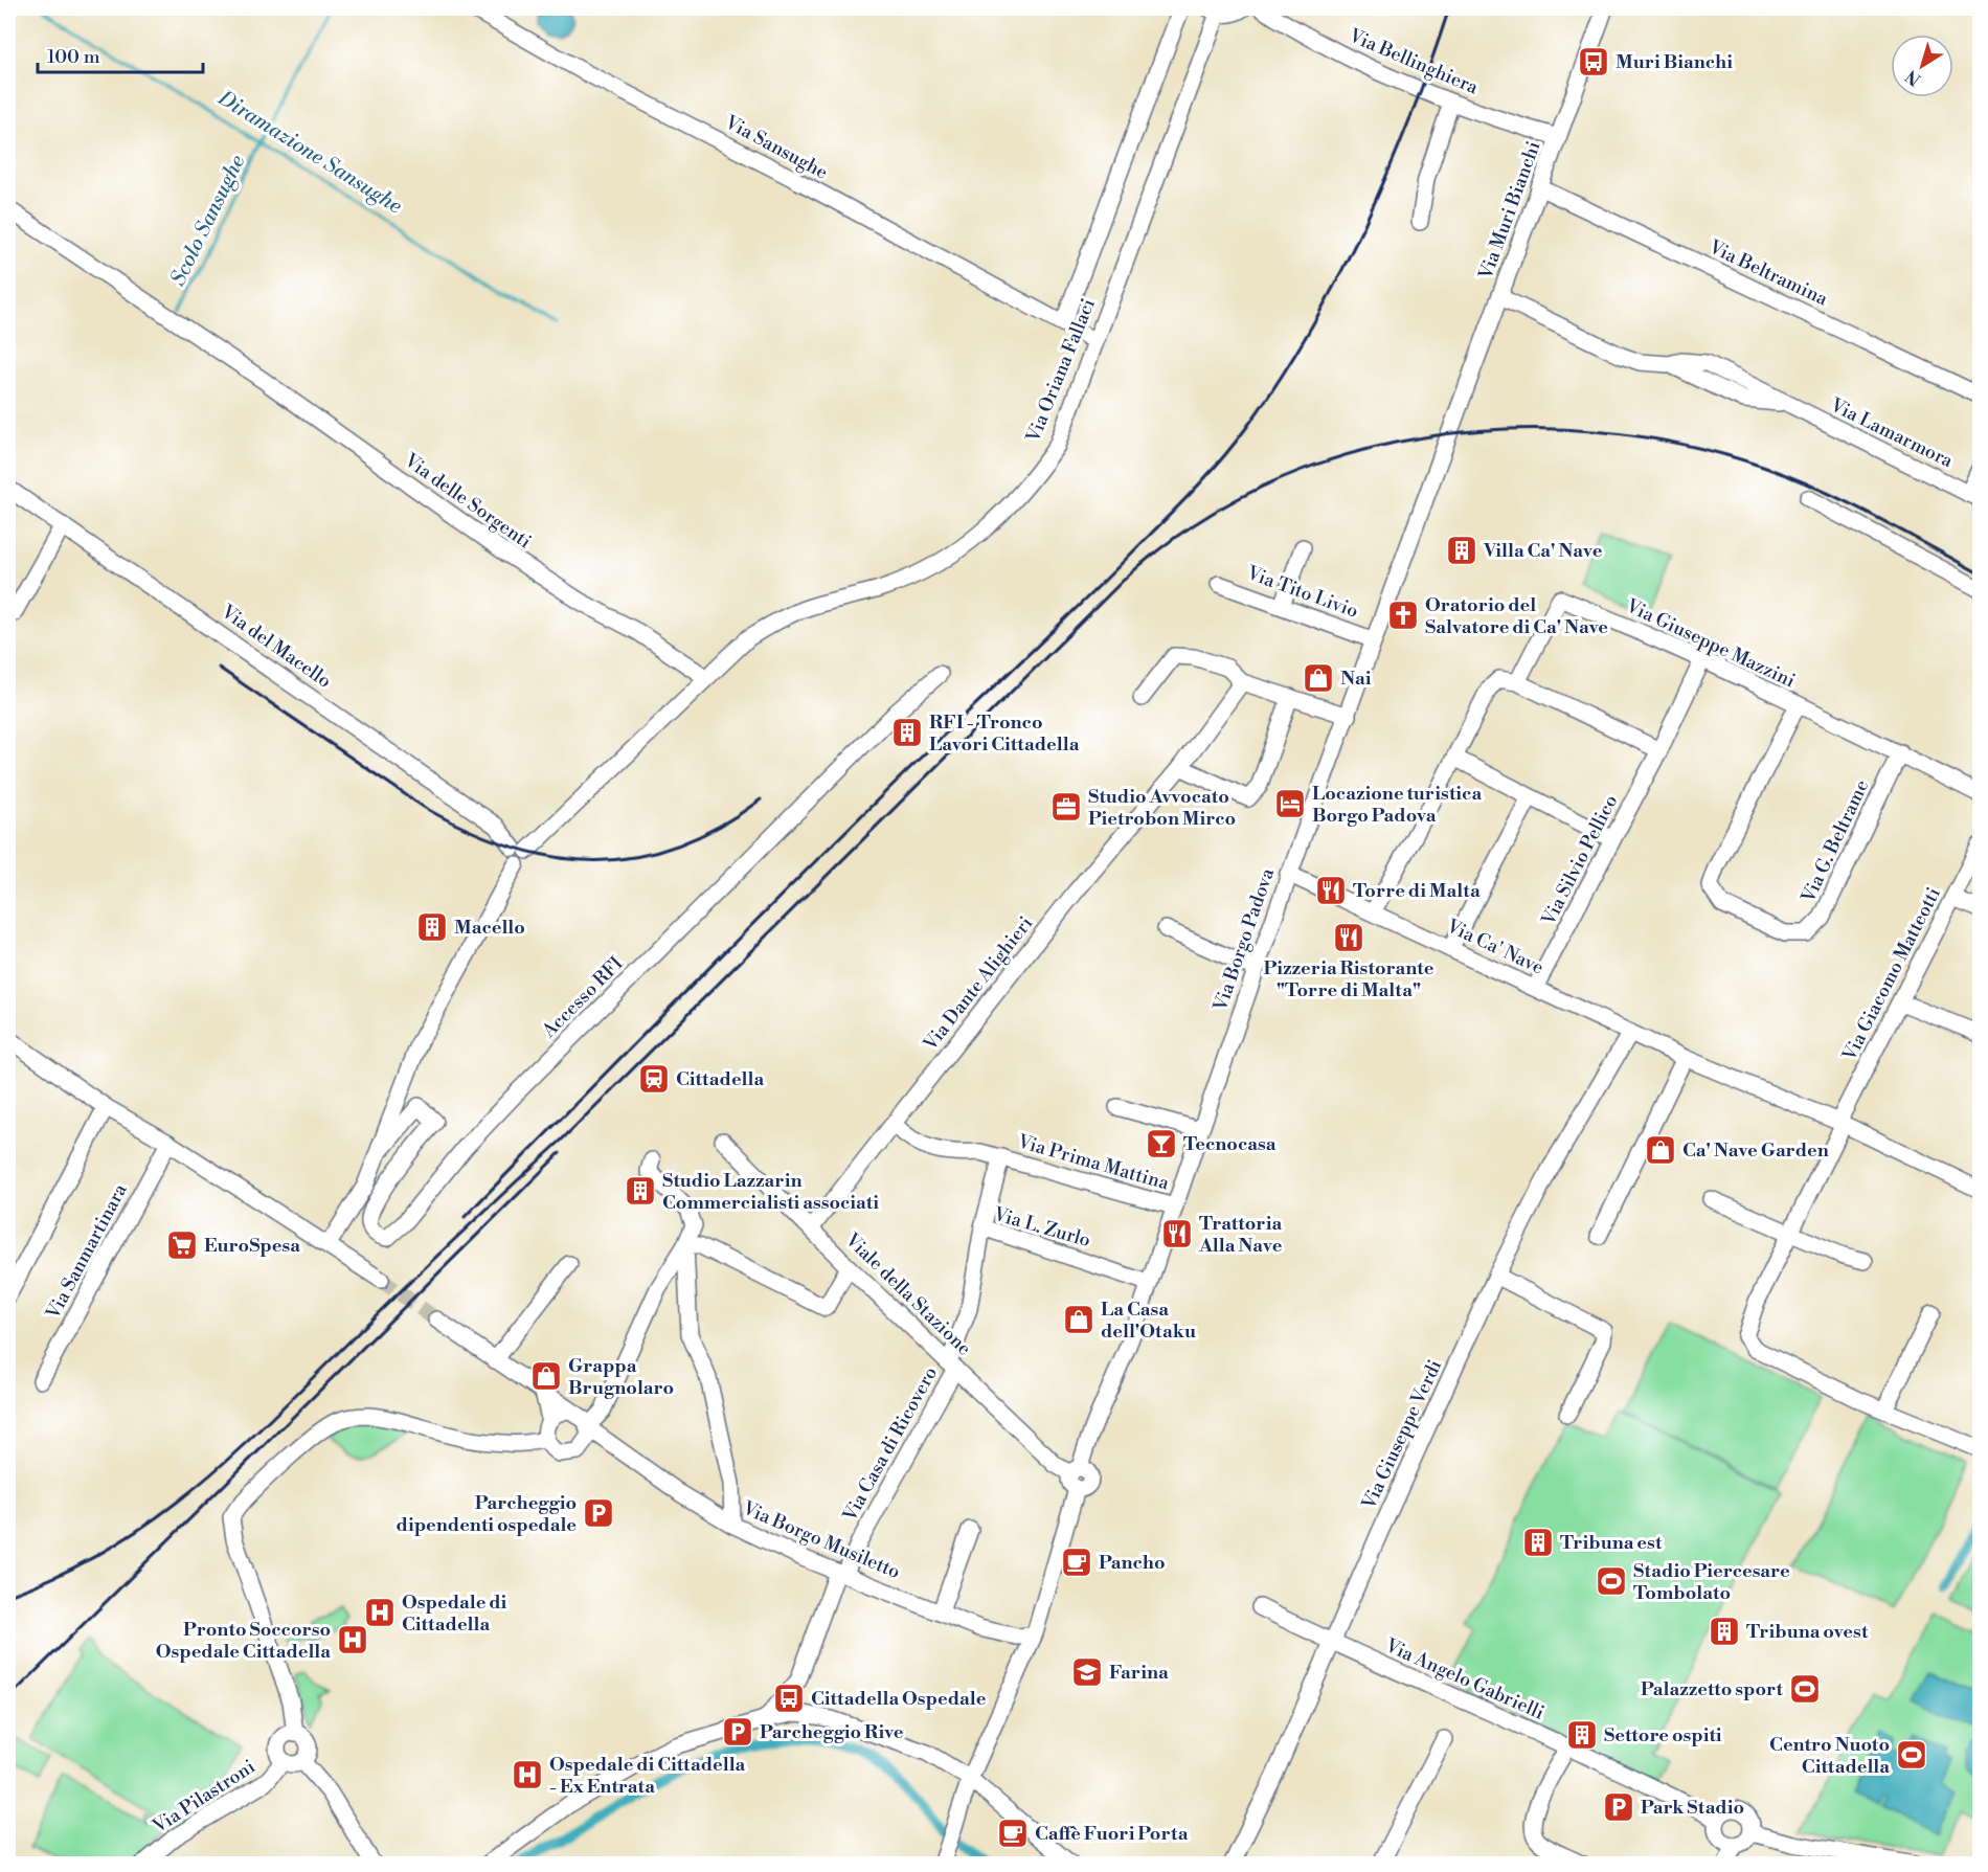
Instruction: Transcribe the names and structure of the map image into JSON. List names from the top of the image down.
{
  "streets": {
    "street": [
      "Via Bellinghiera",
      "Via Sansughe",
      "Via Muri Bianchi",
      "Via Beltramina",
      "Via Oriana Fallaci",
      "Via Lamarmora",
      "Via delle Sorgenti",
      "Via Tito Livio",
      "Via Giuseppe Mazzini",
      "Via del Macello",
      "Via G. Beltrame",
      "Via Silvio Pellico",
      "Via Borgo Padova",
      "Via Ca' Nave",
      "Via Giacomo Matteotti",
      "Via Dante Alighieri",
      "Accesso RFI",
      "Via Prima Mattina",
      "Via L. Zurlo",
      "Via Sanmartinara",
      "Viale della Stazione",
      "Via Giuseppe Verdi",
      "Via Casa di Ricovero",
      "Via Borgo Musiletto",
      "Via Angelo Gabrielli",
      "Via Pilastroni"
    ]
  },
  "crossings": [
    ["Via Bellinghiera", "Via Muri Bianchi"],
    ["Via Sansughe", "Via Oriana Fallaci"],
    ["Via Muri Bianchi", "Via Beltramina"],
    ["Via Muri Bianchi", "Via Lamarmora"],
    ["Via Muri Bianchi", "Via Borgo Padova"],
    ["Via Oriana Fallaci", "Via delle Sorgenti"],
    ["Via Tito Livio", "Via Borgo Padova"],
    ["Via Giuseppe Mazzini", "Via G. Beltrame"],
    ["Via Giuseppe Mazzini", "Via Silvio Pellico"],
    ["Via del Macello", "Accesso RFI"],
    ["Via Silvio Pellico", "Via Ca' Nave"],
    ["Via Borgo Padova", "Via Ca' Nave"],
    ["Via Borgo Padova", "Via Prima Mattina"],
    ["Via Borgo Padova", "Via L. Zurlo"],
    ["Via Borgo Padova", "Viale della Stazione"],
    ["Via Borgo Padova", "Via Borgo Musiletto"],
    ["Via Ca' Nave", "Via Giacomo Matteotti"],
    ["Via Ca' Nave", "Via Giuseppe Verdi"],
    ["Via Dante Alighieri", "Via Prima Mattina"],
    ["Via Dante Alighieri", "Viale della Stazione"],
    ["Via Prima Mattina", "Via L. Zurlo"],
    ["Via L. Zurlo", "Viale della Stazione"],
    ["Via L. Zurlo", "Via Casa di Ricovero"],
    ["Viale della Stazione", "Via Casa di Ricovero"],
    ["Via Giuseppe Verdi", "Via Angelo Gabrielli"],
    ["Via Casa di Ricovero", "Via Borgo Musiletto"]
  ],
  "water": ["Diramazione Sansughe", "Scolo Sansughe"],
  "places": {
    "bus stop": ["Muri Bianchi", "Cittadella Ospedale"],
    "building": [
      "Villa Ca' Nave",
      "RFI - Tronco Lavori Cittadella",
      "Macello",
      "Studio Lazzarin Commercialisti associati",
      "Tribuna est",
      "Tribuna ovest",
      "Settore ospiti"
    ],
    "church": ["Oratorio del Salvatore di Ca' Nave"],
    "shop": [
      "Nai",
      "Ca' Nave Garden",
      "La Casa dell'Otaku",
      "Grappa Brugnolaro"
    ],
    "hotel": ["Locazione turistica Borgo Padova"],
    "office": ["Studio Avvocato Pietrobon Mirco"],
    "restaurant": ["Torre di Malta", "Pizzeria Ristorante \"Torre di Malta\"", "Trattoria Alla Nave"],
    "station": ["Cittadella"],
    "bar": ["Tecnocasa"],
    "supermarket": ["EuroSpesa"],
    "parking": ["Parcheggio dipendenti ospedale", "Parcheggio Rive", "Park Stadio"],
    "cafe": ["Pancho", "Caffè Fuori Porta"],
    "sports": ["Stadio Piercesare Tombolato", "Palazzetto sport", "Centro Nuoto Cittadella"],
    "hospital": ["Ospedale di Cittadella", "Pronto Soccorso Ospedale Cittadella", "Ospedale di Cittadella - Ex Entrata"],
    "school or university": ["Farina"]
  },
  "scale_bar": "100 m",
  "north": "bottom left"
}
